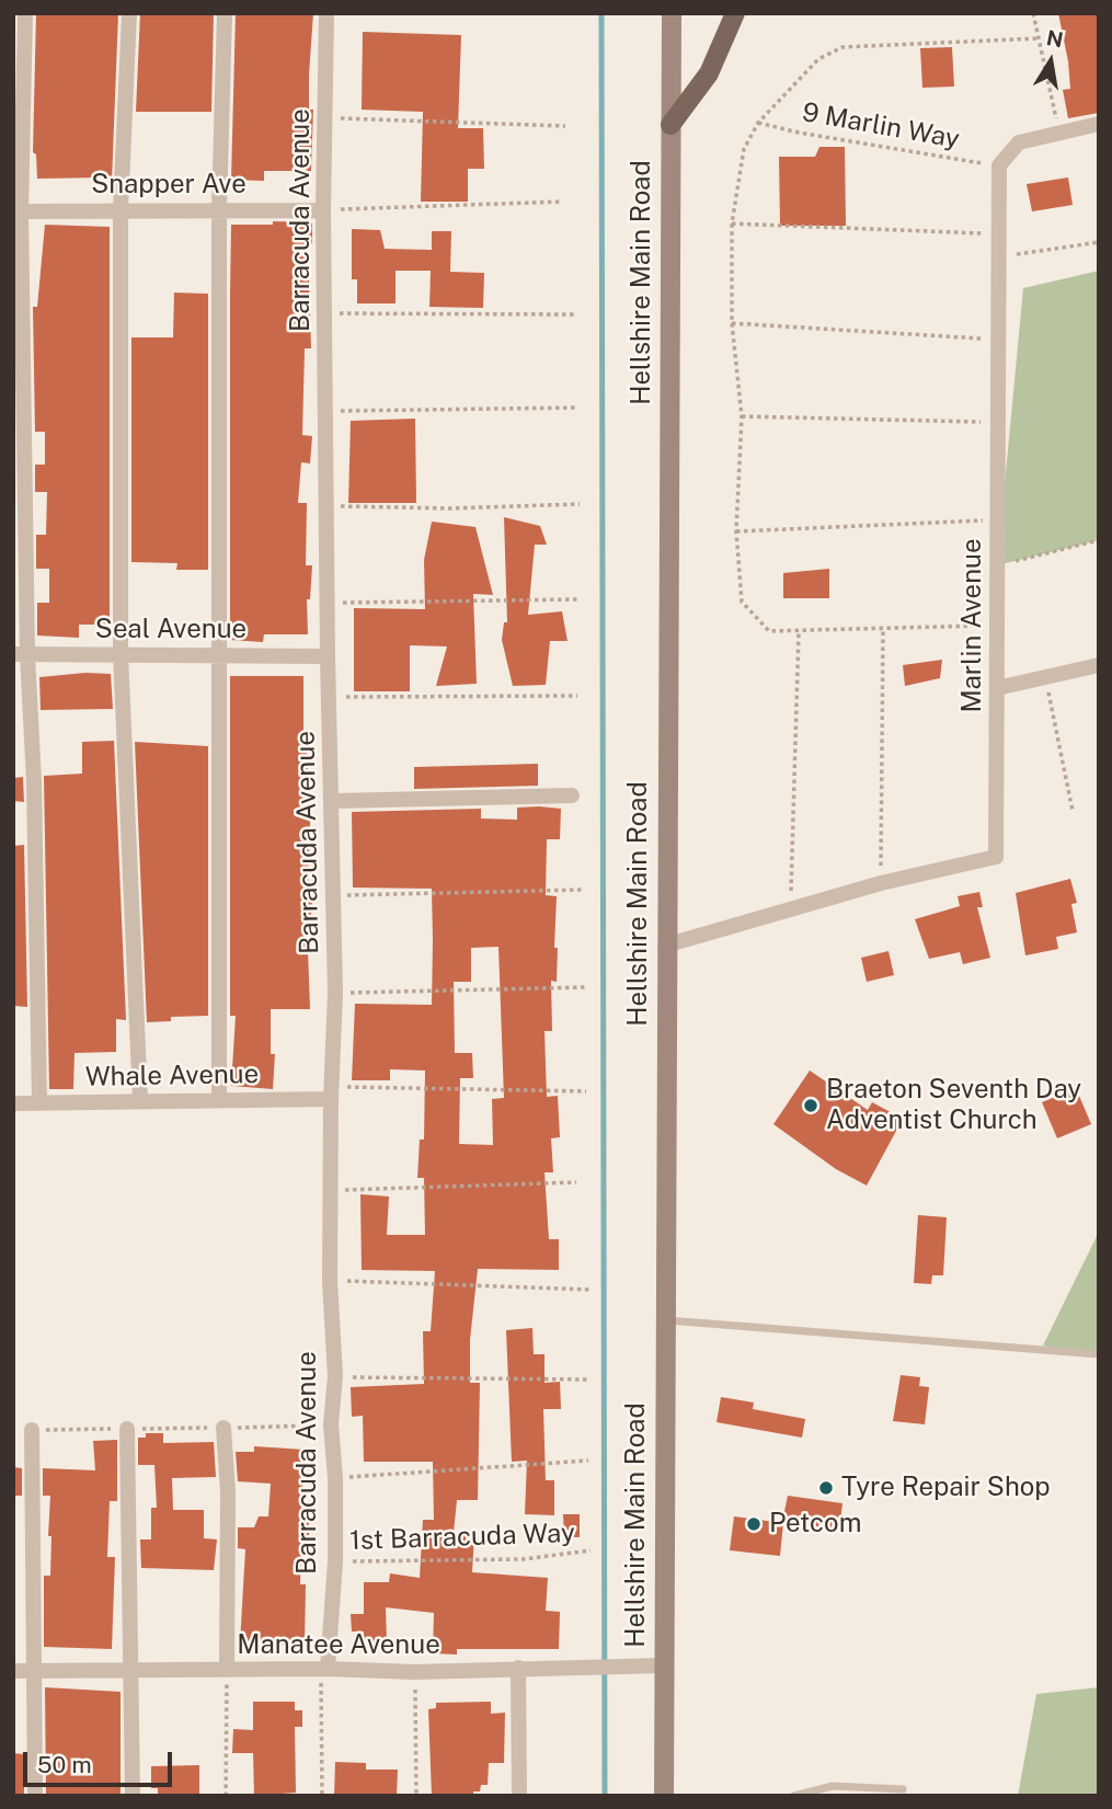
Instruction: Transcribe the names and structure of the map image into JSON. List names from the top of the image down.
{
  "streets": {
    "main road": ["Hellshire Main Road"],
    "street": [
      "Snapper Ave",
      "Barracuda Avenue",
      "Marlin Avenue",
      "Seal Avenue",
      "Whale Avenue",
      "Manatee Avenue"
    ],
    "path": ["9 Marlin Way", "1st Barracuda Way"]
  },
  "crossings": [
    ["9 Marlin Way", "Marlin Avenue"],
    ["Snapper Ave", "Barracuda Avenue"],
    ["Barracuda Avenue", "Seal Avenue"],
    ["Barracuda Avenue", "Whale Avenue"],
    ["Barracuda Avenue", "1st Barracuda Way"],
    ["Barracuda Avenue", "Manatee Avenue"],
    ["Hellshire Main Road", "Marlin Avenue"],
    ["Hellshire Main Road", "Manatee Avenue"]
  ],
  "places": ["Braeton Seventh Day Adventist Church", "Tyre Repair Shop", "Petcom"],
  "scale_bar": "50 m",
  "north": "top"
}
